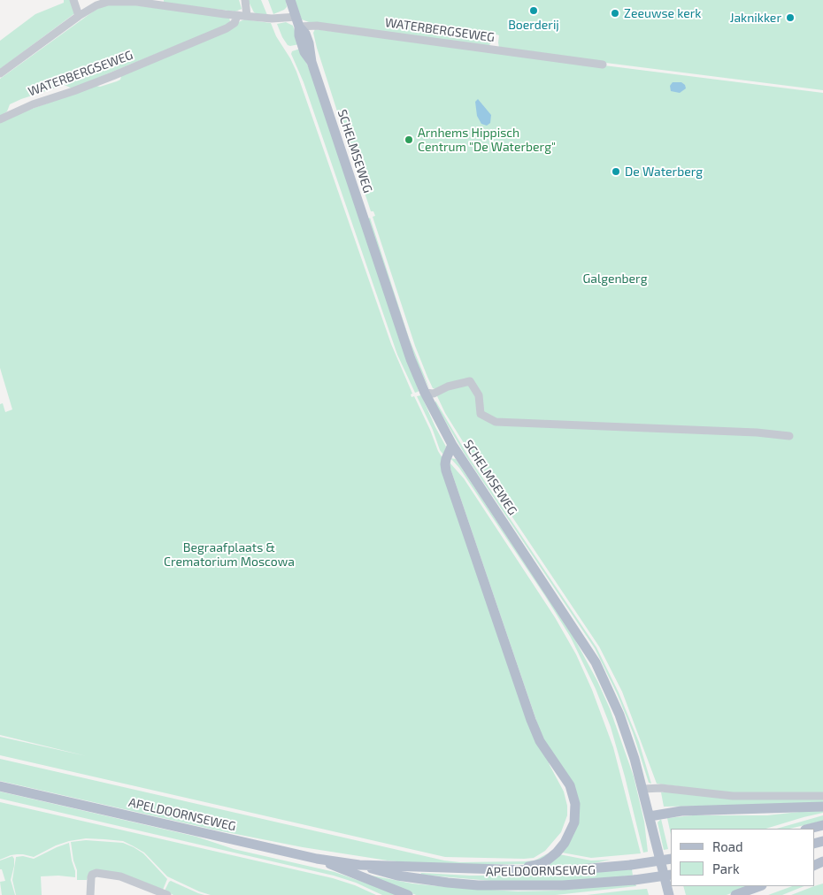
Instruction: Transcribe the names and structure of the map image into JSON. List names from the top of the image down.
{
  "streets": {
    "main road": ["SCHELMSEWEG", "APELDOORNSEWEG"],
    "street": ["WATERBERGSEWEG"]
  },
  "crossings": [
    ["WATERBERGSEWEG", "SCHELMSEWEG"]
  ],
  "parks": ["Galgenberg", "Begraafplaats & Crematorium Moscowa"],
  "places": [
    "Boerderij",
    "Zeeuwse kerk",
    "Jaknikker",
    "Arnhems Hippisch Centrum \"De Waterberg\"",
    "De Waterberg"
  ],
  "legend": ["Road", "Park"]
}
